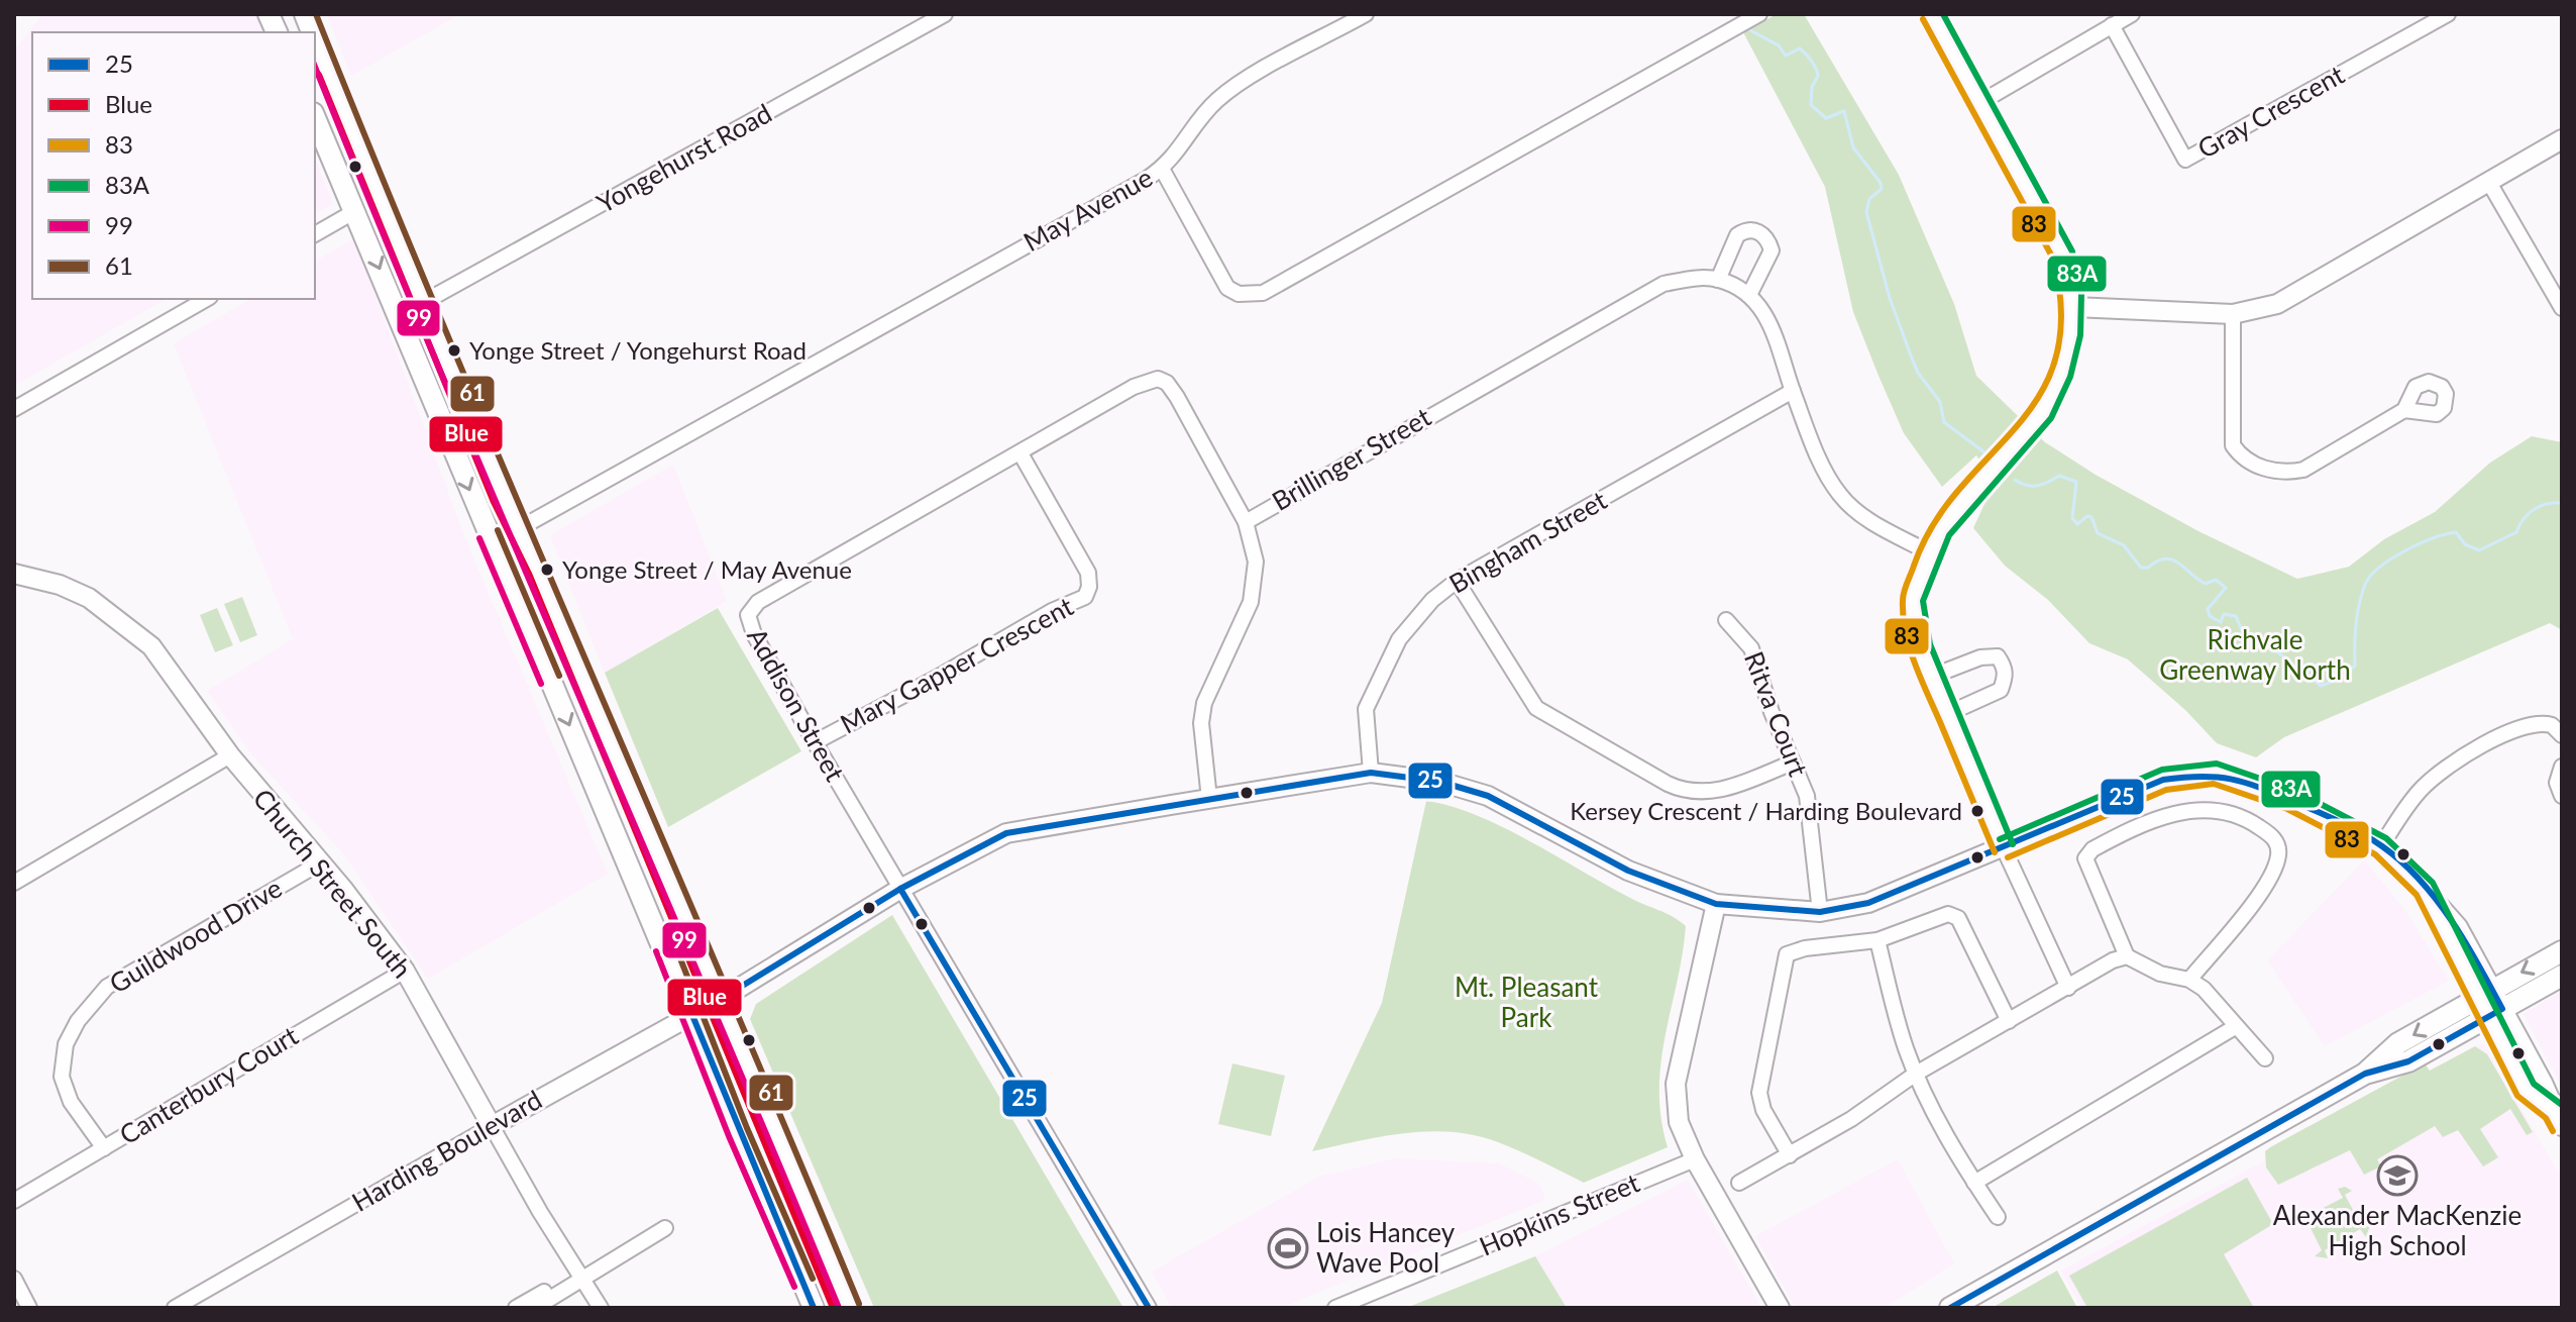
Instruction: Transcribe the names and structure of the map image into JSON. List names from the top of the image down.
{
  "streets": {
    "street": [
      "Gray Crescent",
      "Yongehurst Road",
      "May Avenue",
      "Brillinger Street",
      "Bingham Street",
      "Mary Gapper Crescent",
      "Addison Street",
      "Ritva Court",
      "Church Street South",
      "Guildwood Drive",
      "Canterbury Court",
      "Harding Boulevard",
      "Hopkins Street"
    ]
  },
  "crossings": [
    ["Brillinger Street", "Addison Street"],
    ["Brillinger Street", "Harding Boulevard"],
    ["Bingham Street", "Harding Boulevard"],
    ["Mary Gapper Crescent", "Addison Street"],
    ["Addison Street", "Harding Boulevard"],
    ["Ritva Court", "Harding Boulevard"],
    ["Church Street South", "Guildwood Drive"],
    ["Church Street South", "Canterbury Court"],
    ["Church Street South", "Harding Boulevard"],
    ["Guildwood Drive", "Canterbury Court"]
  ],
  "parks": ["Richvale Greenway North", "Mt. Pleasant Park"],
  "places": {
    "other": ["Yonge Street / Yongehurst Road", "Yonge Street / May Avenue", "Kersey Crescent / Harding Boulevard"],
    "school or university": ["Alexander MacKenzie High School"],
    "sports": ["Lois Hancey Wave Pool"]
  },
  "lines": [
    "transit line 83A",
    "transit line 61",
    "transit line 83",
    "transit line 99",
    "transit line Blue",
    "transit line 25"
  ],
  "legend": [
    "25",
    "Blue",
    "83",
    "83A",
    "99",
    "61"
  ]
}
